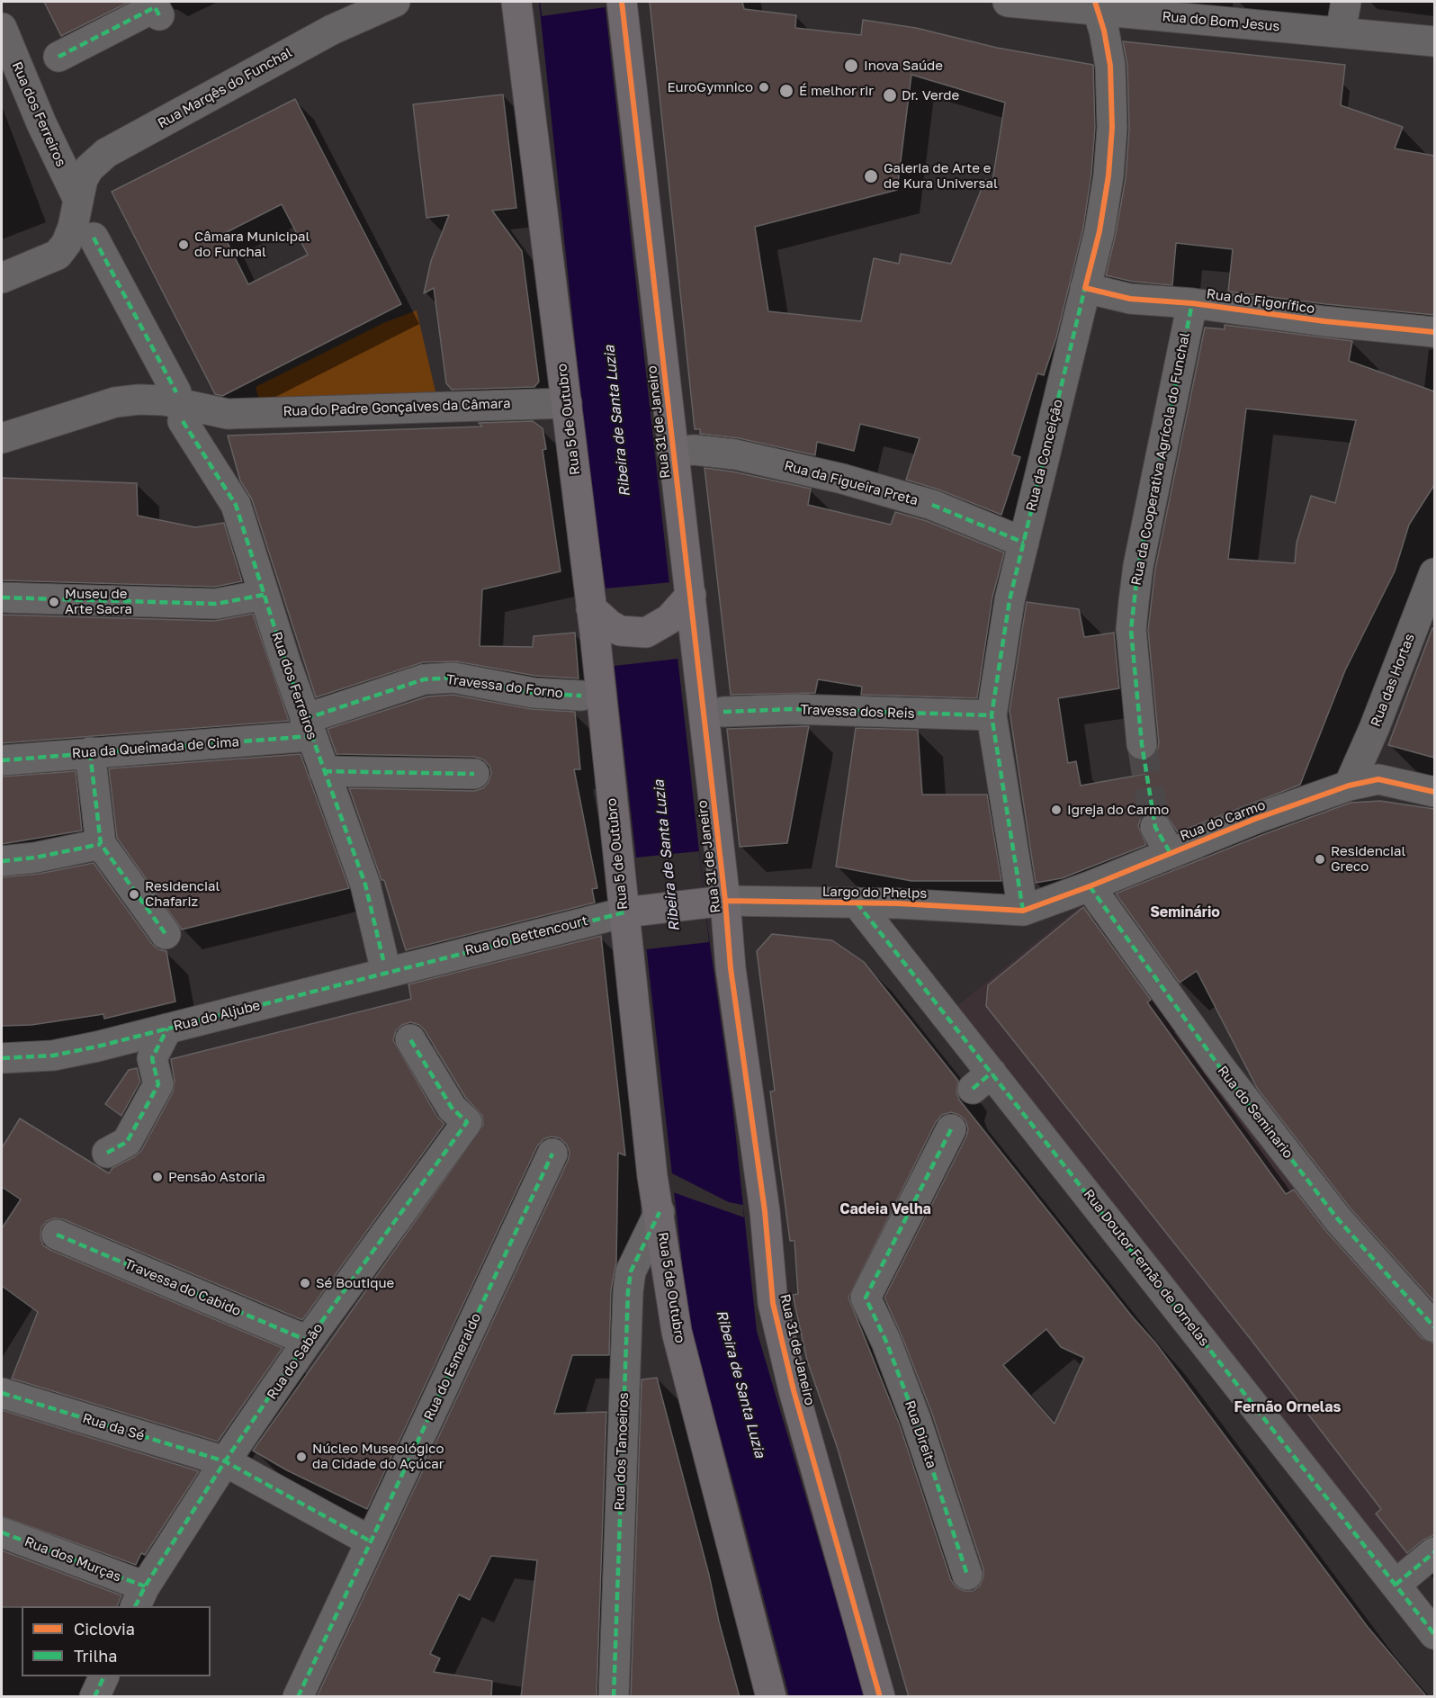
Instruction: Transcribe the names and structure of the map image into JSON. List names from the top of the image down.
{
  "streets": {
    "main road": ["Rua 5 de Outubro", "Rua 31 de Janeiro"],
    "street": [
      "Rua do Bom Jesus",
      "Rua Marqês do Funchal",
      "Rua dos Ferreiros",
      "Rua do Figorífico",
      "Rua do Padre Gonçalves da Câmara",
      "Rua da Conceição",
      "Rua da Cooperativa Agrícola do Funchal",
      "Rua da Figueira Preta",
      "Rua das Hortas",
      "Travessa do Forno",
      "Travessa dos Reis",
      "Rua da Queimada de Cima",
      "Rua do Carmo",
      "Largo do Phelps",
      "Rua do Bettencourt",
      "Rua do Aljube",
      "Rua do Seminario",
      "Rua Doutor Fernão de Ornelas",
      "Travessa do Cabido",
      "Rua do Sabão",
      "Rua do Esmeraldo",
      "Rua da Sé",
      "Rua Direita",
      "Rua dos Tanoeiros",
      "Rua dos Murças"
    ]
  },
  "crossings": [
    ["Rua do Bom Jesus", "Rua da Conceição"],
    ["Rua Marqês do Funchal", "Rua dos Ferreiros"],
    ["Rua dos Ferreiros", "Travessa do Forno"],
    ["Rua dos Ferreiros", "Rua da Queimada de Cima"],
    ["Rua do Figorífico", "Rua da Conceição"],
    ["Rua do Figorífico", "Rua da Cooperativa Agrícola do Funchal"],
    ["Rua do Padre Gonçalves da Câmara", "Rua 5 de Outubro"],
    ["Rua 5 de Outubro", "Rua do Bettencourt"],
    ["Rua 5 de Outubro", "Rua dos Tanoeiros"],
    ["Rua 31 de Janeiro", "Rua da Figueira Preta"],
    ["Rua 31 de Janeiro", "Largo do Phelps"],
    ["Rua da Conceição", "Rua da Figueira Preta"],
    ["Rua da Conceição", "Travessa dos Reis"],
    ["Rua da Conceição", "Rua do Carmo"],
    ["Rua da Conceição", "Largo do Phelps"],
    ["Rua das Hortas", "Rua do Carmo"],
    ["Travessa do Forno", "Rua da Queimada de Cima"],
    ["Rua do Carmo", "Largo do Phelps"],
    ["Rua do Carmo", "Rua do Seminario"],
    ["Largo do Phelps", "Rua Doutor Fernão de Ornelas"],
    ["Rua do Bettencourt", "Rua do Aljube"],
    ["Travessa do Cabido", "Rua do Sabão"],
    ["Rua do Sabão", "Rua da Sé"],
    ["Rua do Sabão", "Rua dos Murças"],
    ["Rua do Esmeraldo", "Rua da Sé"]
  ],
  "districts": ["Seminário", "Cadeia Velha", "Fernão Ornelas"],
  "water": ["Ribeira de Santa Luzia"],
  "places": [
    "Inova Saúde",
    "EuroGymnico",
    "É melhor rir",
    "Dr. Verde",
    "Galeria de Arte e de Kura Universal",
    "Câmara Municipal do Funchal",
    "Museu de Arte Sacra",
    "Igreja do Carmo",
    "Residencial Greco",
    "Residencial Chafariz",
    "Pensão Astoria",
    "Sé Boutique",
    "Núcleo Museológico da Cidade do Açúcar"
  ],
  "legend": ["Ciclovia", "Trilha"]
}
